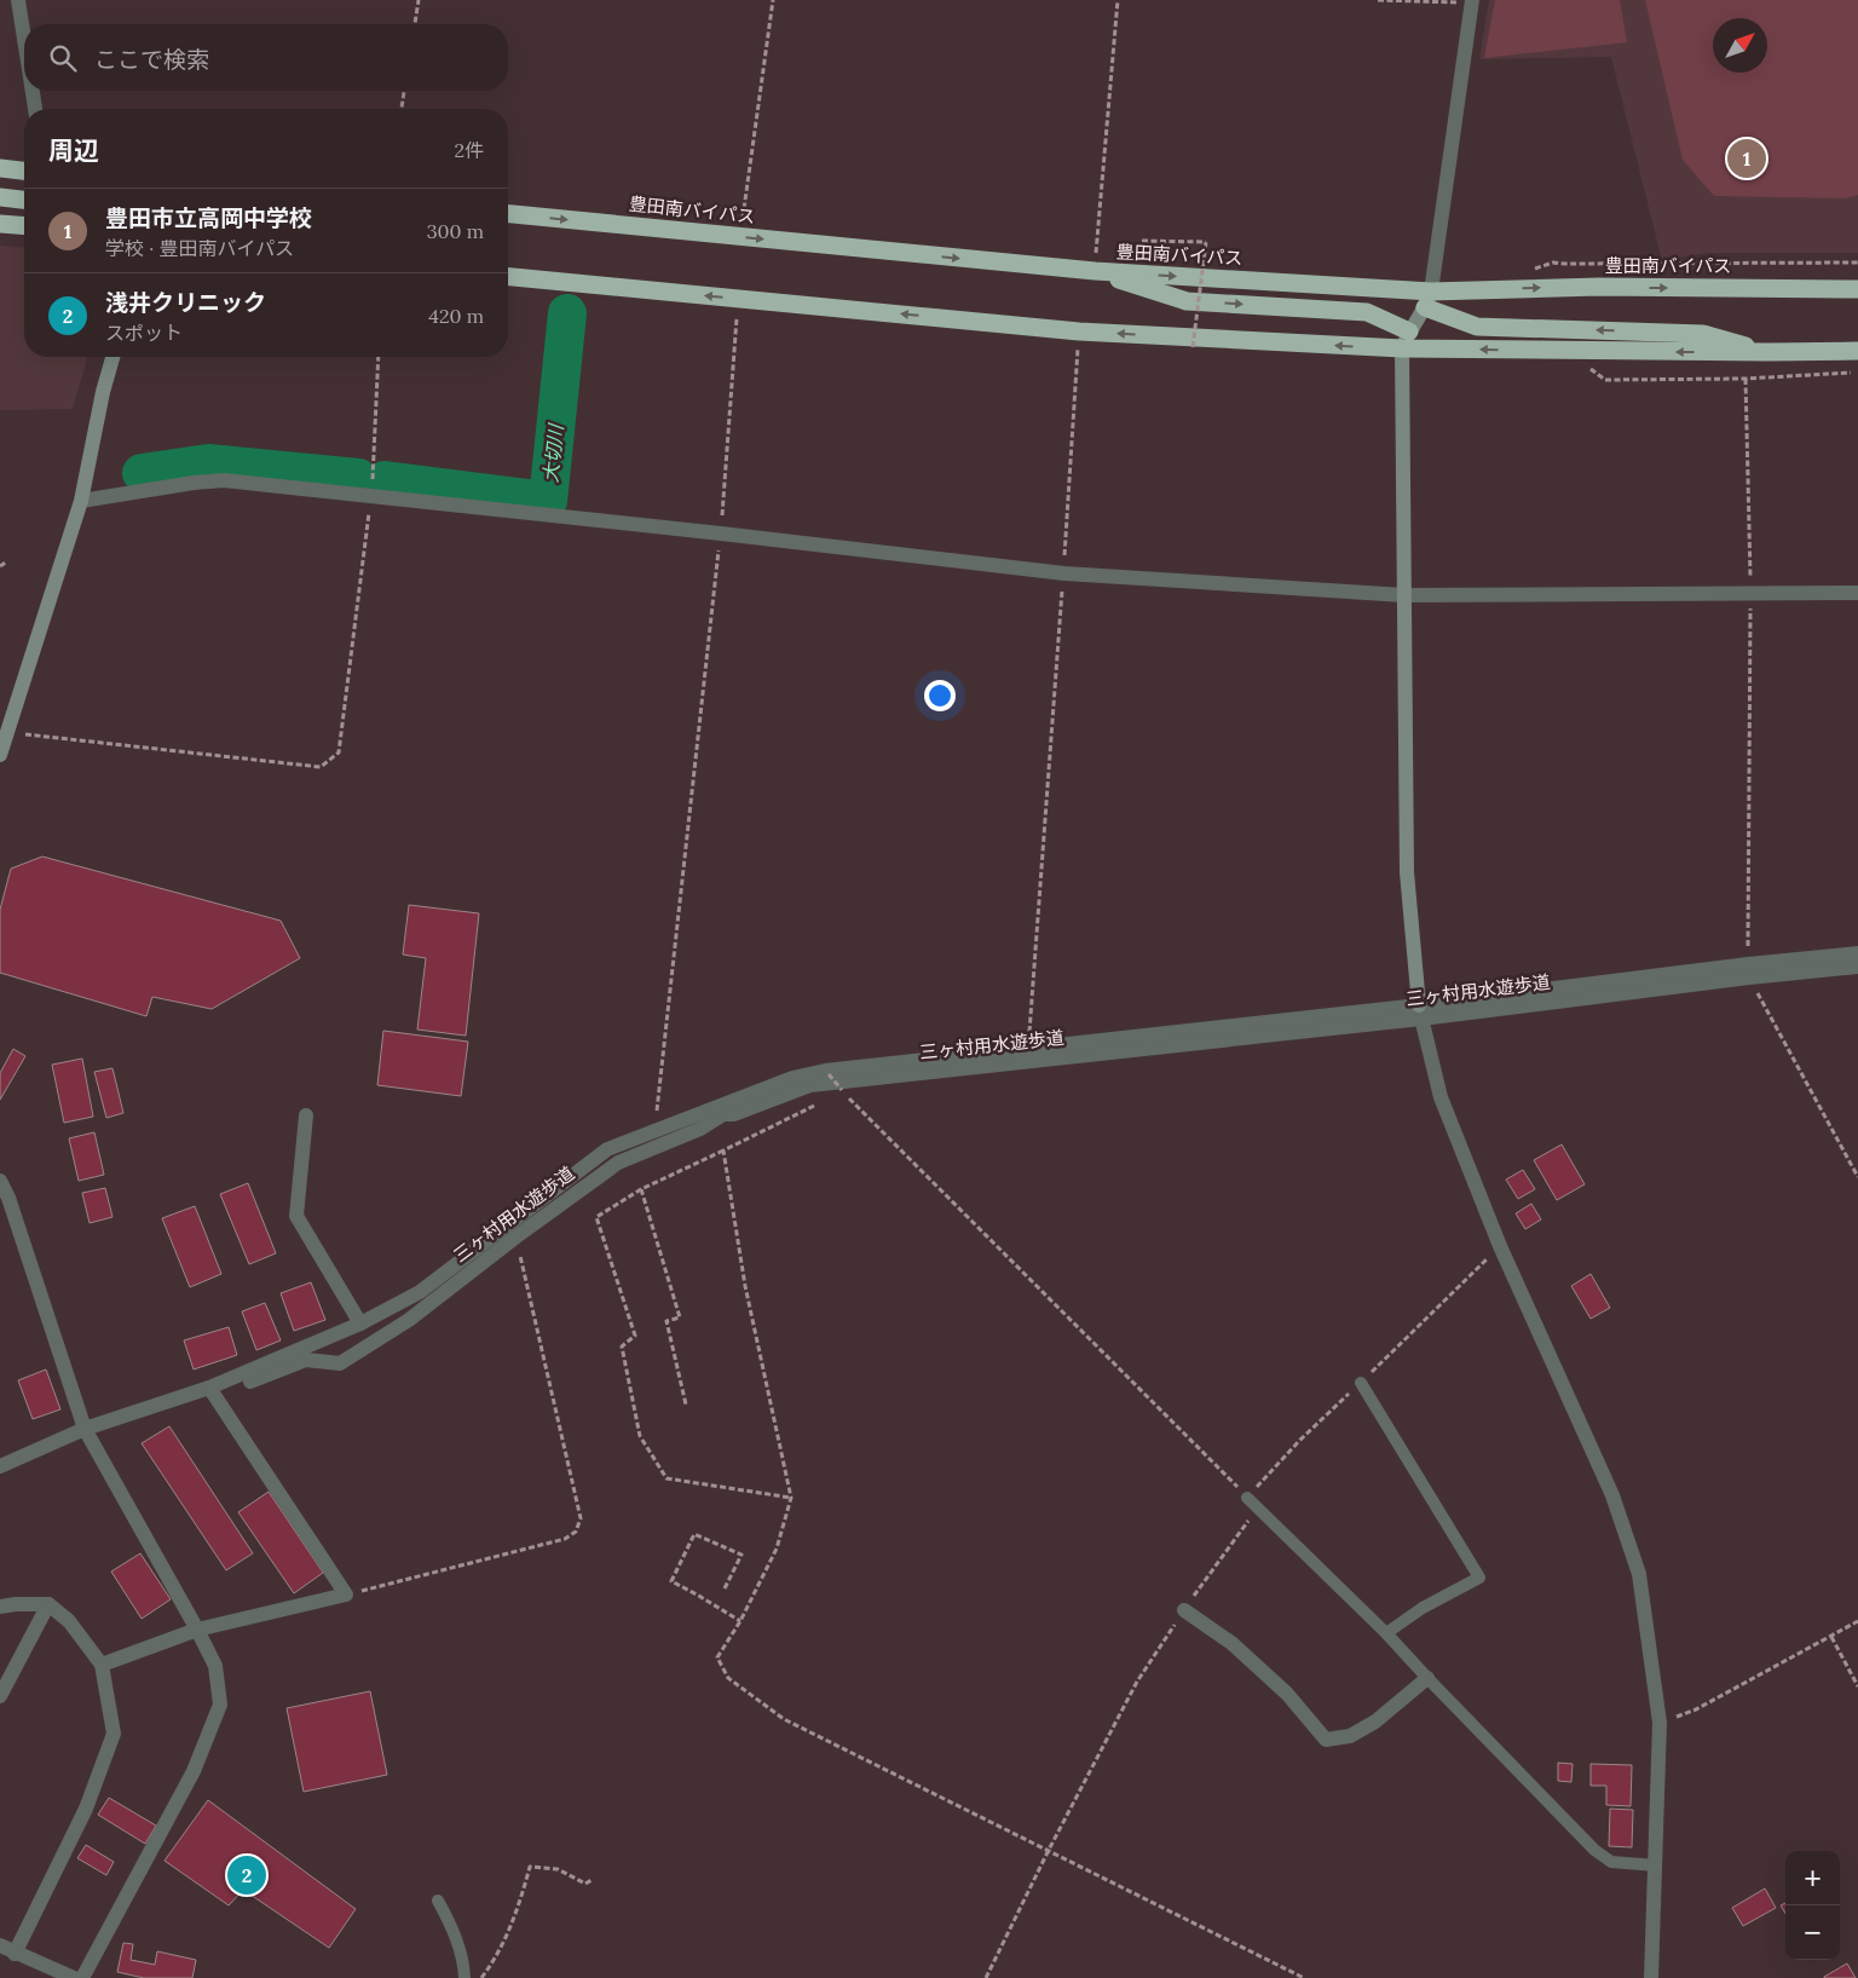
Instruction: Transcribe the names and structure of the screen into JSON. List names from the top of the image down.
{
  "streets": {
    "highway": ["豊田南バイパス"],
    "street": ["三ヶ村用水遊歩道"]
  },
  "water": ["大切川"],
  "north": "top right",
  "page": {
    "search": "ここで検索",
    "heading": ["周辺", "2件"],
    "pins": ["1", "2"],
    "list": [
      {
        "mark": "1",
        "name": "豊田市立高岡中学校",
        "note": "学校 · 豊田南バイパス",
        "value": "300 m"
      },
      {
        "mark": "2",
        "name": "浅井クリニック",
        "note": "スポット",
        "value": "420 m"
      }
    ],
    "map_buttons": ["+", "−"]
  }
}
